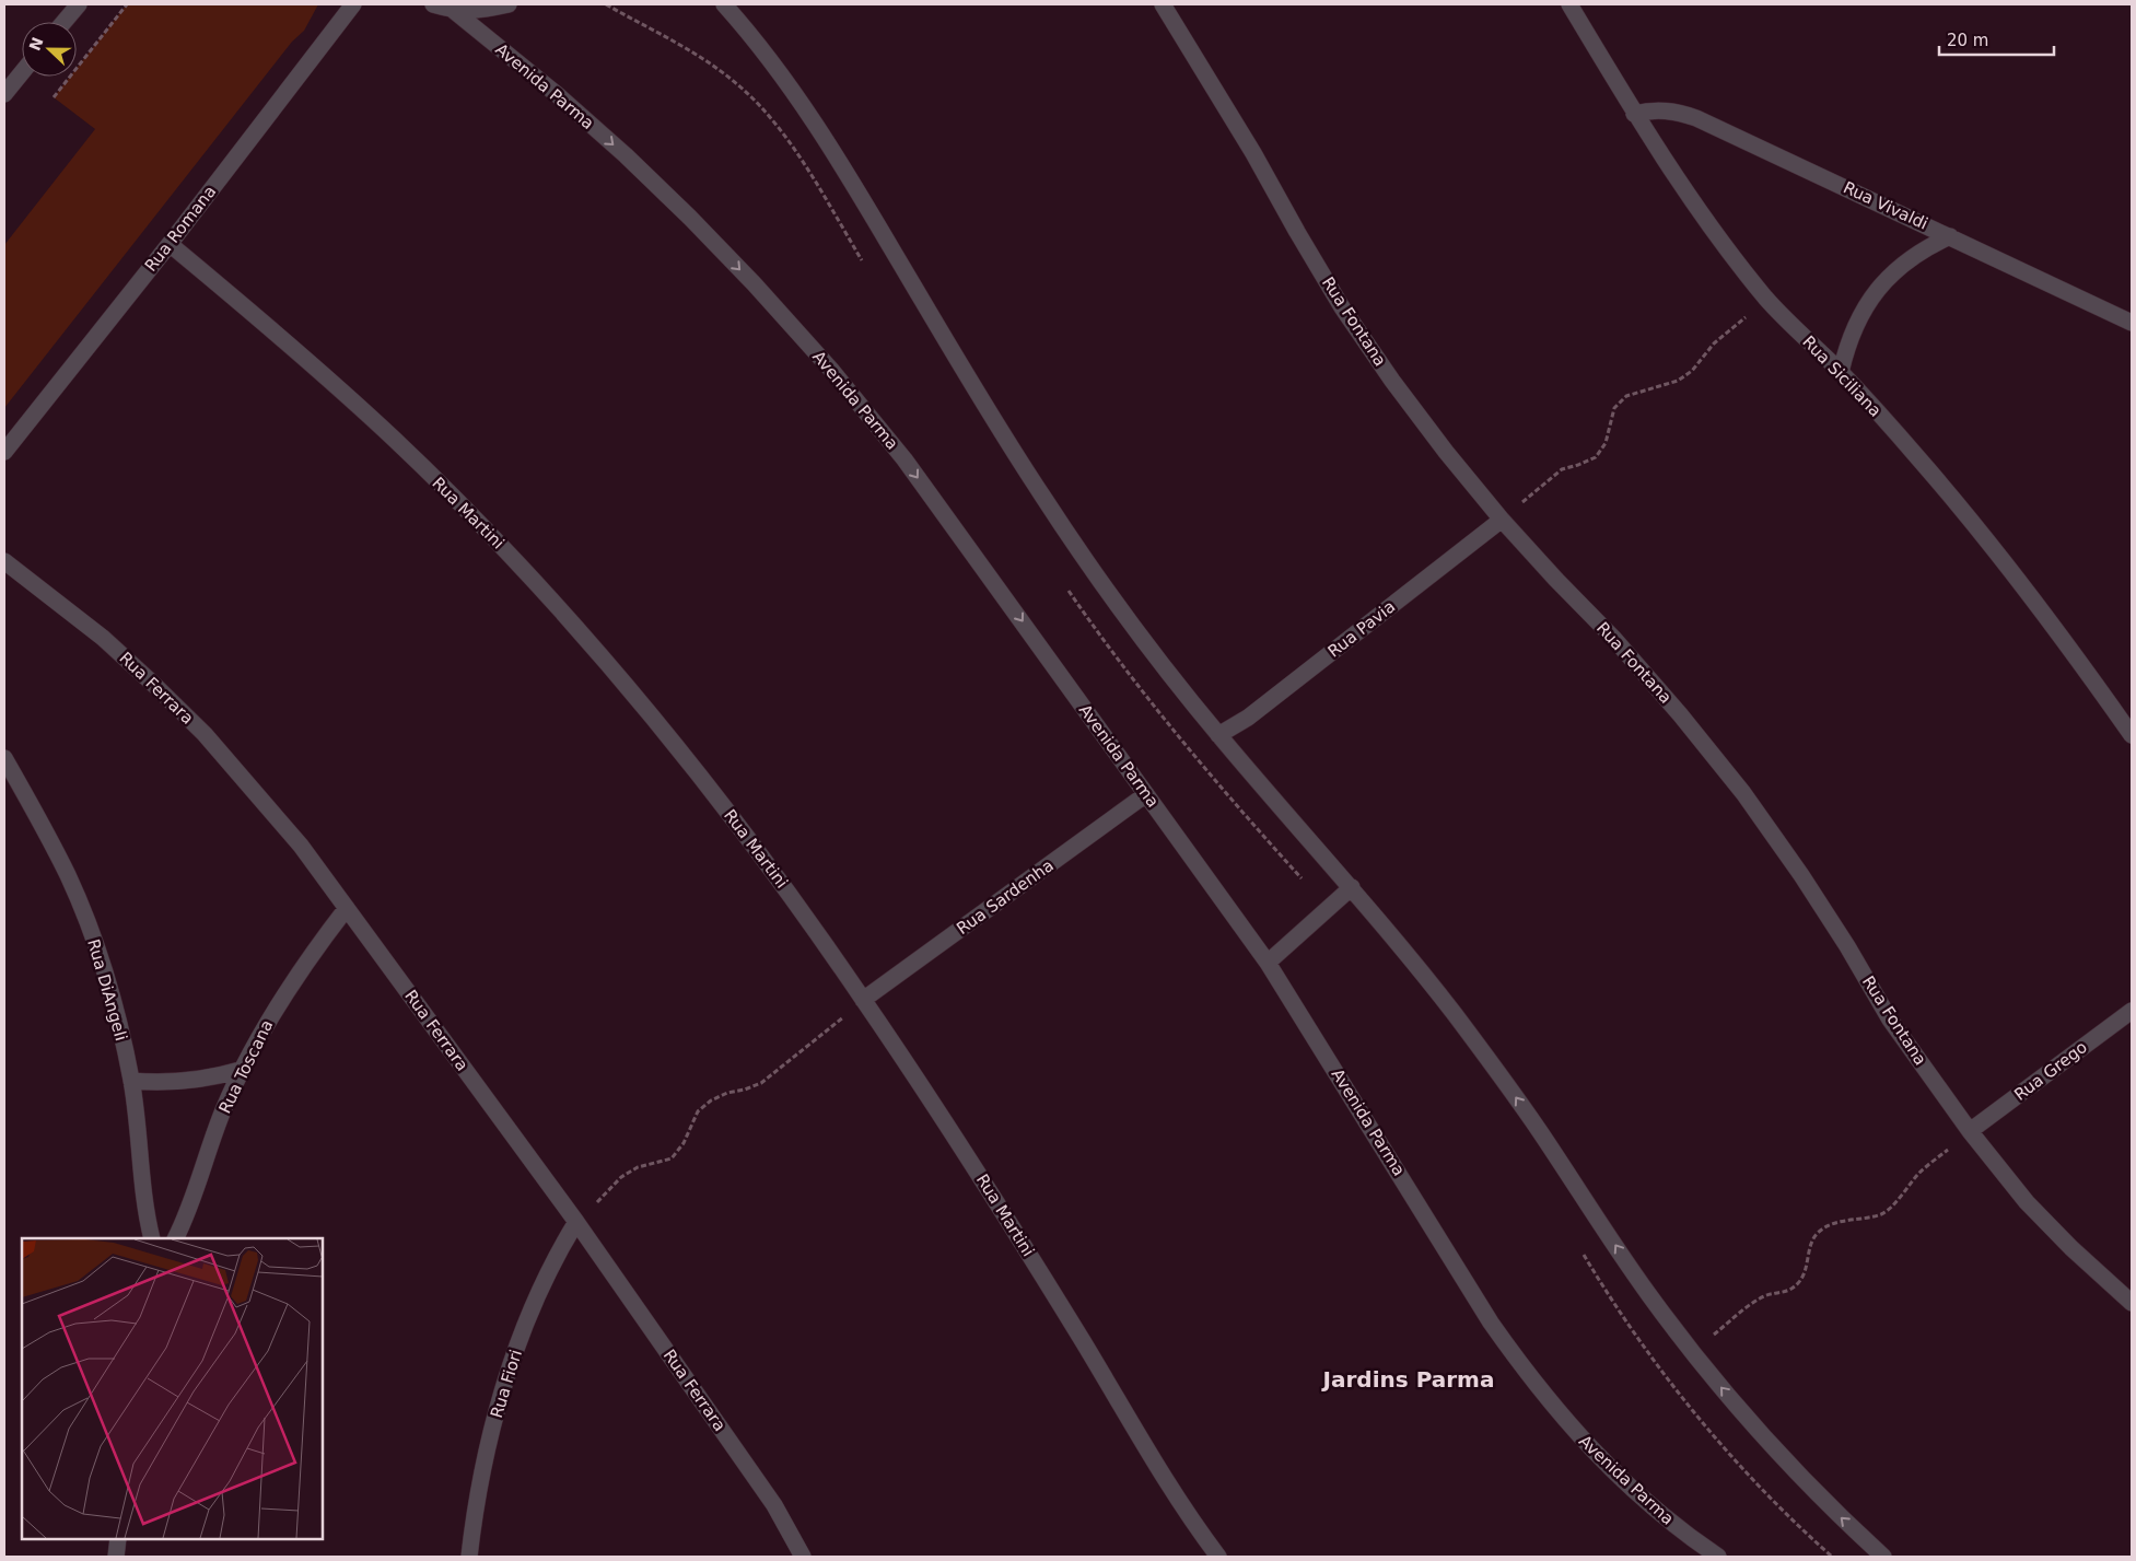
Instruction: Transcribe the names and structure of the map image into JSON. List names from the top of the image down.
{
  "streets": {
    "street": [
      "Avenida Parma",
      "Rua Vivaldi",
      "Rua Romana",
      "Rua Fontana",
      "Rua Siciliana",
      "Rua Martini",
      "Rua Pavia",
      "Rua Ferrara",
      "Rua Sardenha",
      "Rua DiAngeli",
      "Rua Toscana",
      "Rua Grego",
      "Rua Fiori"
    ]
  },
  "crossings": [
    ["Avenida Parma", "Rua Sardenha"],
    ["Rua Vivaldi", "Rua Siciliana"],
    ["Rua Romana", "Rua Martini"],
    ["Rua Fontana", "Rua Pavia"],
    ["Rua Fontana", "Rua Grego"],
    ["Rua Martini", "Rua Sardenha"],
    ["Rua Ferrara", "Rua Toscana"],
    ["Rua Ferrara", "Rua Fiori"]
  ],
  "districts": ["Jardins Parma"],
  "scale_bar": "20 m",
  "north": "left"
}
